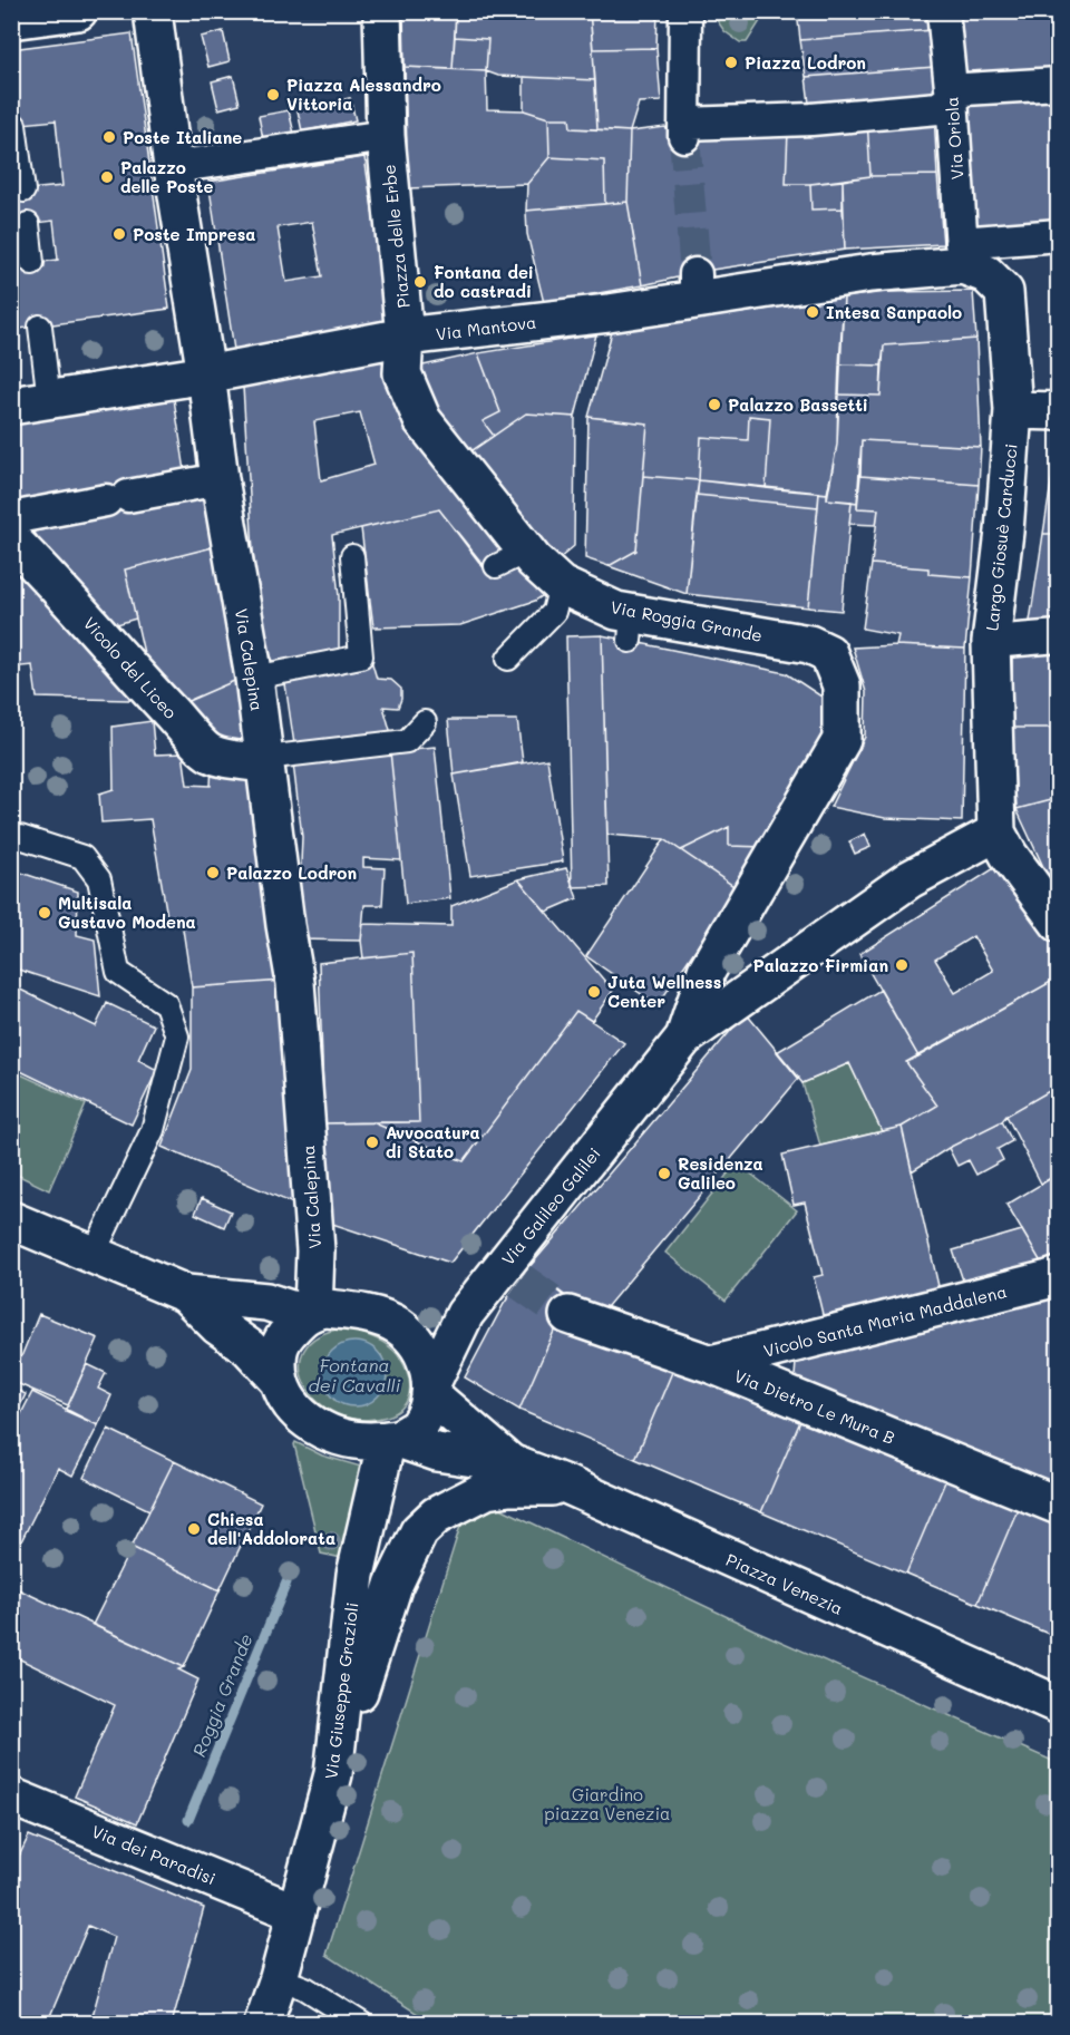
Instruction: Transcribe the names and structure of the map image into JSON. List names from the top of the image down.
{
  "streets": {
    "street": [
      "Via Oriola",
      "Piazza delle Erbe",
      "Via Mantova",
      "Largo Giosuè Carducci",
      "Via Roggia Grande",
      "Via Calepina",
      "Vicolo del Liceo",
      "Via Galileo Galilei",
      "Vicolo Santa Maria Maddalena",
      "Via Dietro Le Mura B",
      "Piazza Venezia",
      "Via Giuseppe Grazioli",
      "Via dei Paradisi"
    ]
  },
  "crossings": [
    ["Via Oriola", "Via Mantova"],
    ["Via Oriola", "Largo Giosuè Carducci"],
    ["Piazza delle Erbe", "Via Mantova"],
    ["Piazza delle Erbe", "Via Roggia Grande"],
    ["Via Mantova", "Largo Giosuè Carducci"],
    ["Via Mantova", "Via Roggia Grande"],
    ["Via Mantova", "Via Calepina"],
    ["Largo Giosuè Carducci", "Via Galileo Galilei"],
    ["Via Roggia Grande", "Via Galileo Galilei"],
    ["Via Calepina", "Vicolo del Liceo"],
    ["Via Calepina", "Via Galileo Galilei"],
    ["Via Calepina", "Piazza Venezia"],
    ["Via Calepina", "Via Giuseppe Grazioli"],
    ["Via Galileo Galilei", "Piazza Venezia"],
    ["Via Galileo Galilei", "Via Giuseppe Grazioli"],
    ["Vicolo Santa Maria Maddalena", "Via Dietro Le Mura B"],
    ["Piazza Venezia", "Via Giuseppe Grazioli"],
    ["Via Giuseppe Grazioli", "Via dei Paradisi"]
  ],
  "water": ["Fontana dei Cavalli", "Roggia Grande"],
  "parks": ["Giardino piazza Venezia"],
  "places": [
    "Piazza Lodron",
    "Piazza Alessandro Vittoria",
    "Poste Italiane",
    "Palazzo delle Poste",
    "Poste Impresa",
    "Fontana dei do castradi",
    "Intesa Sanpaolo",
    "Palazzo Bassetti",
    "Palazzo Lodron",
    "Multisala Gustavo Modena",
    "Palazzo Firmian",
    "Juta Wellness Center",
    "Avvocatura di Stato",
    "Residenza Galileo",
    "Chiesa dell'Addolorata"
  ]
}
